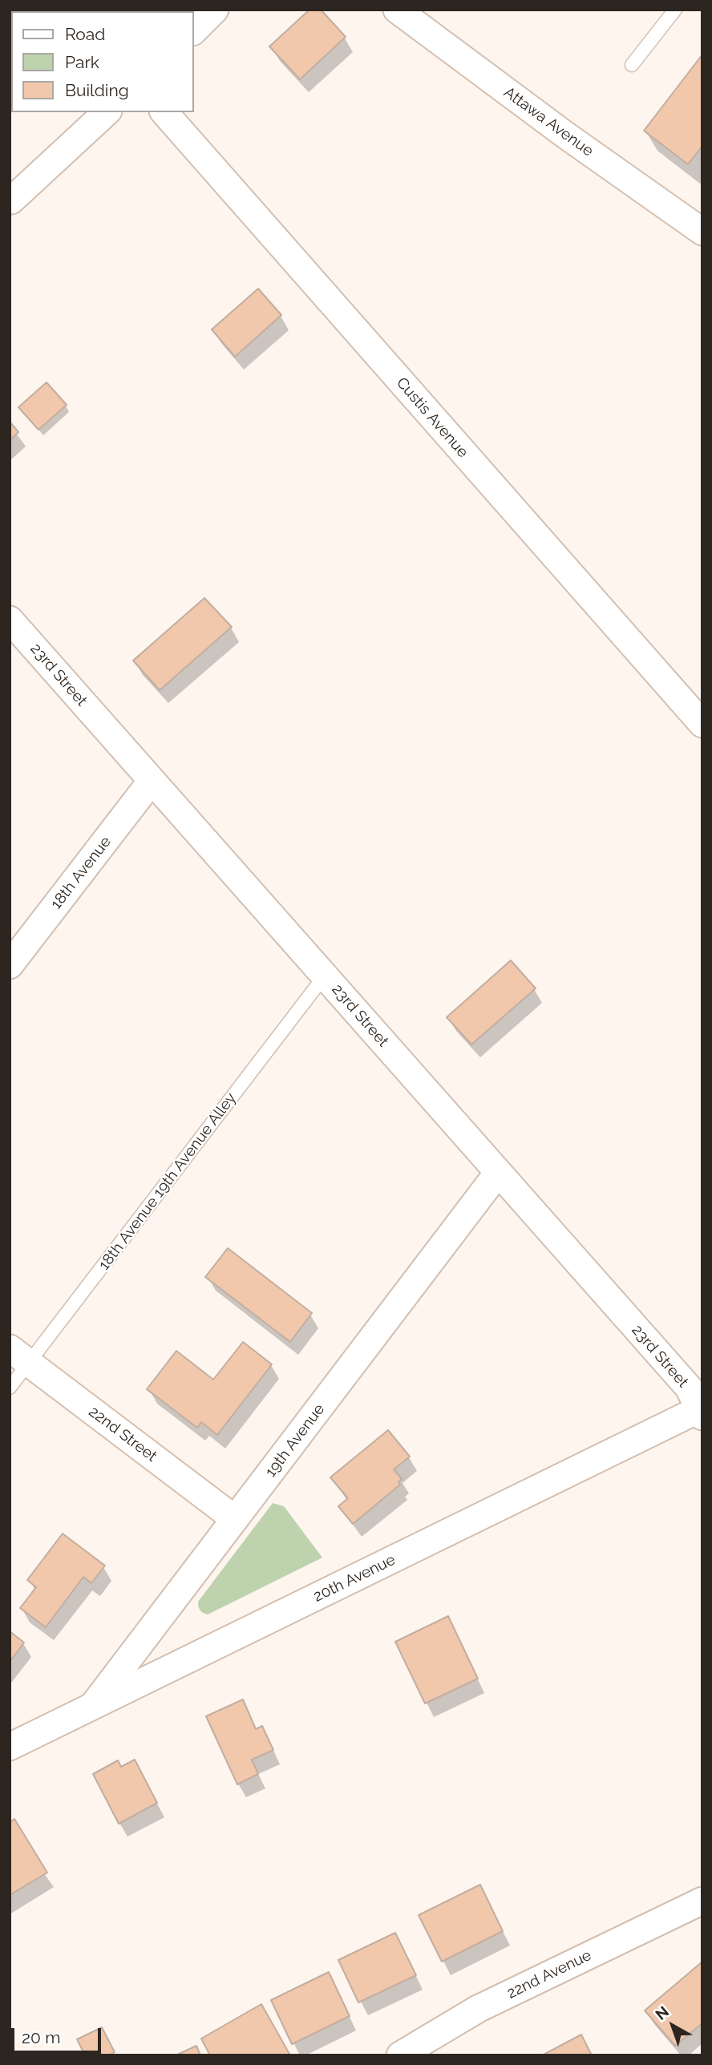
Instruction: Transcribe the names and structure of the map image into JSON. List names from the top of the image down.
{
  "streets": {
    "street": [
      "Attawa Avenue",
      "Custis Avenue",
      "23rd Street",
      "18th Avenue",
      "22nd Street",
      "19th Avenue",
      "20th Avenue",
      "22nd Avenue"
    ],
    "lane": ["18th Avenue 19th Avenue Alley"]
  },
  "crossings": [
    ["23rd Street", "18th Avenue"],
    ["23rd Street", "18th Avenue 19th Avenue Alley"],
    ["23rd Street", "19th Avenue"],
    ["23rd Street", "20th Avenue"],
    ["18th Avenue 19th Avenue Alley", "22nd Street"],
    ["22nd Street", "19th Avenue"],
    ["19th Avenue", "20th Avenue"]
  ],
  "legend": ["Road", "Park", "Building"],
  "scale_bar": "20 m",
  "north": "top left"
}
